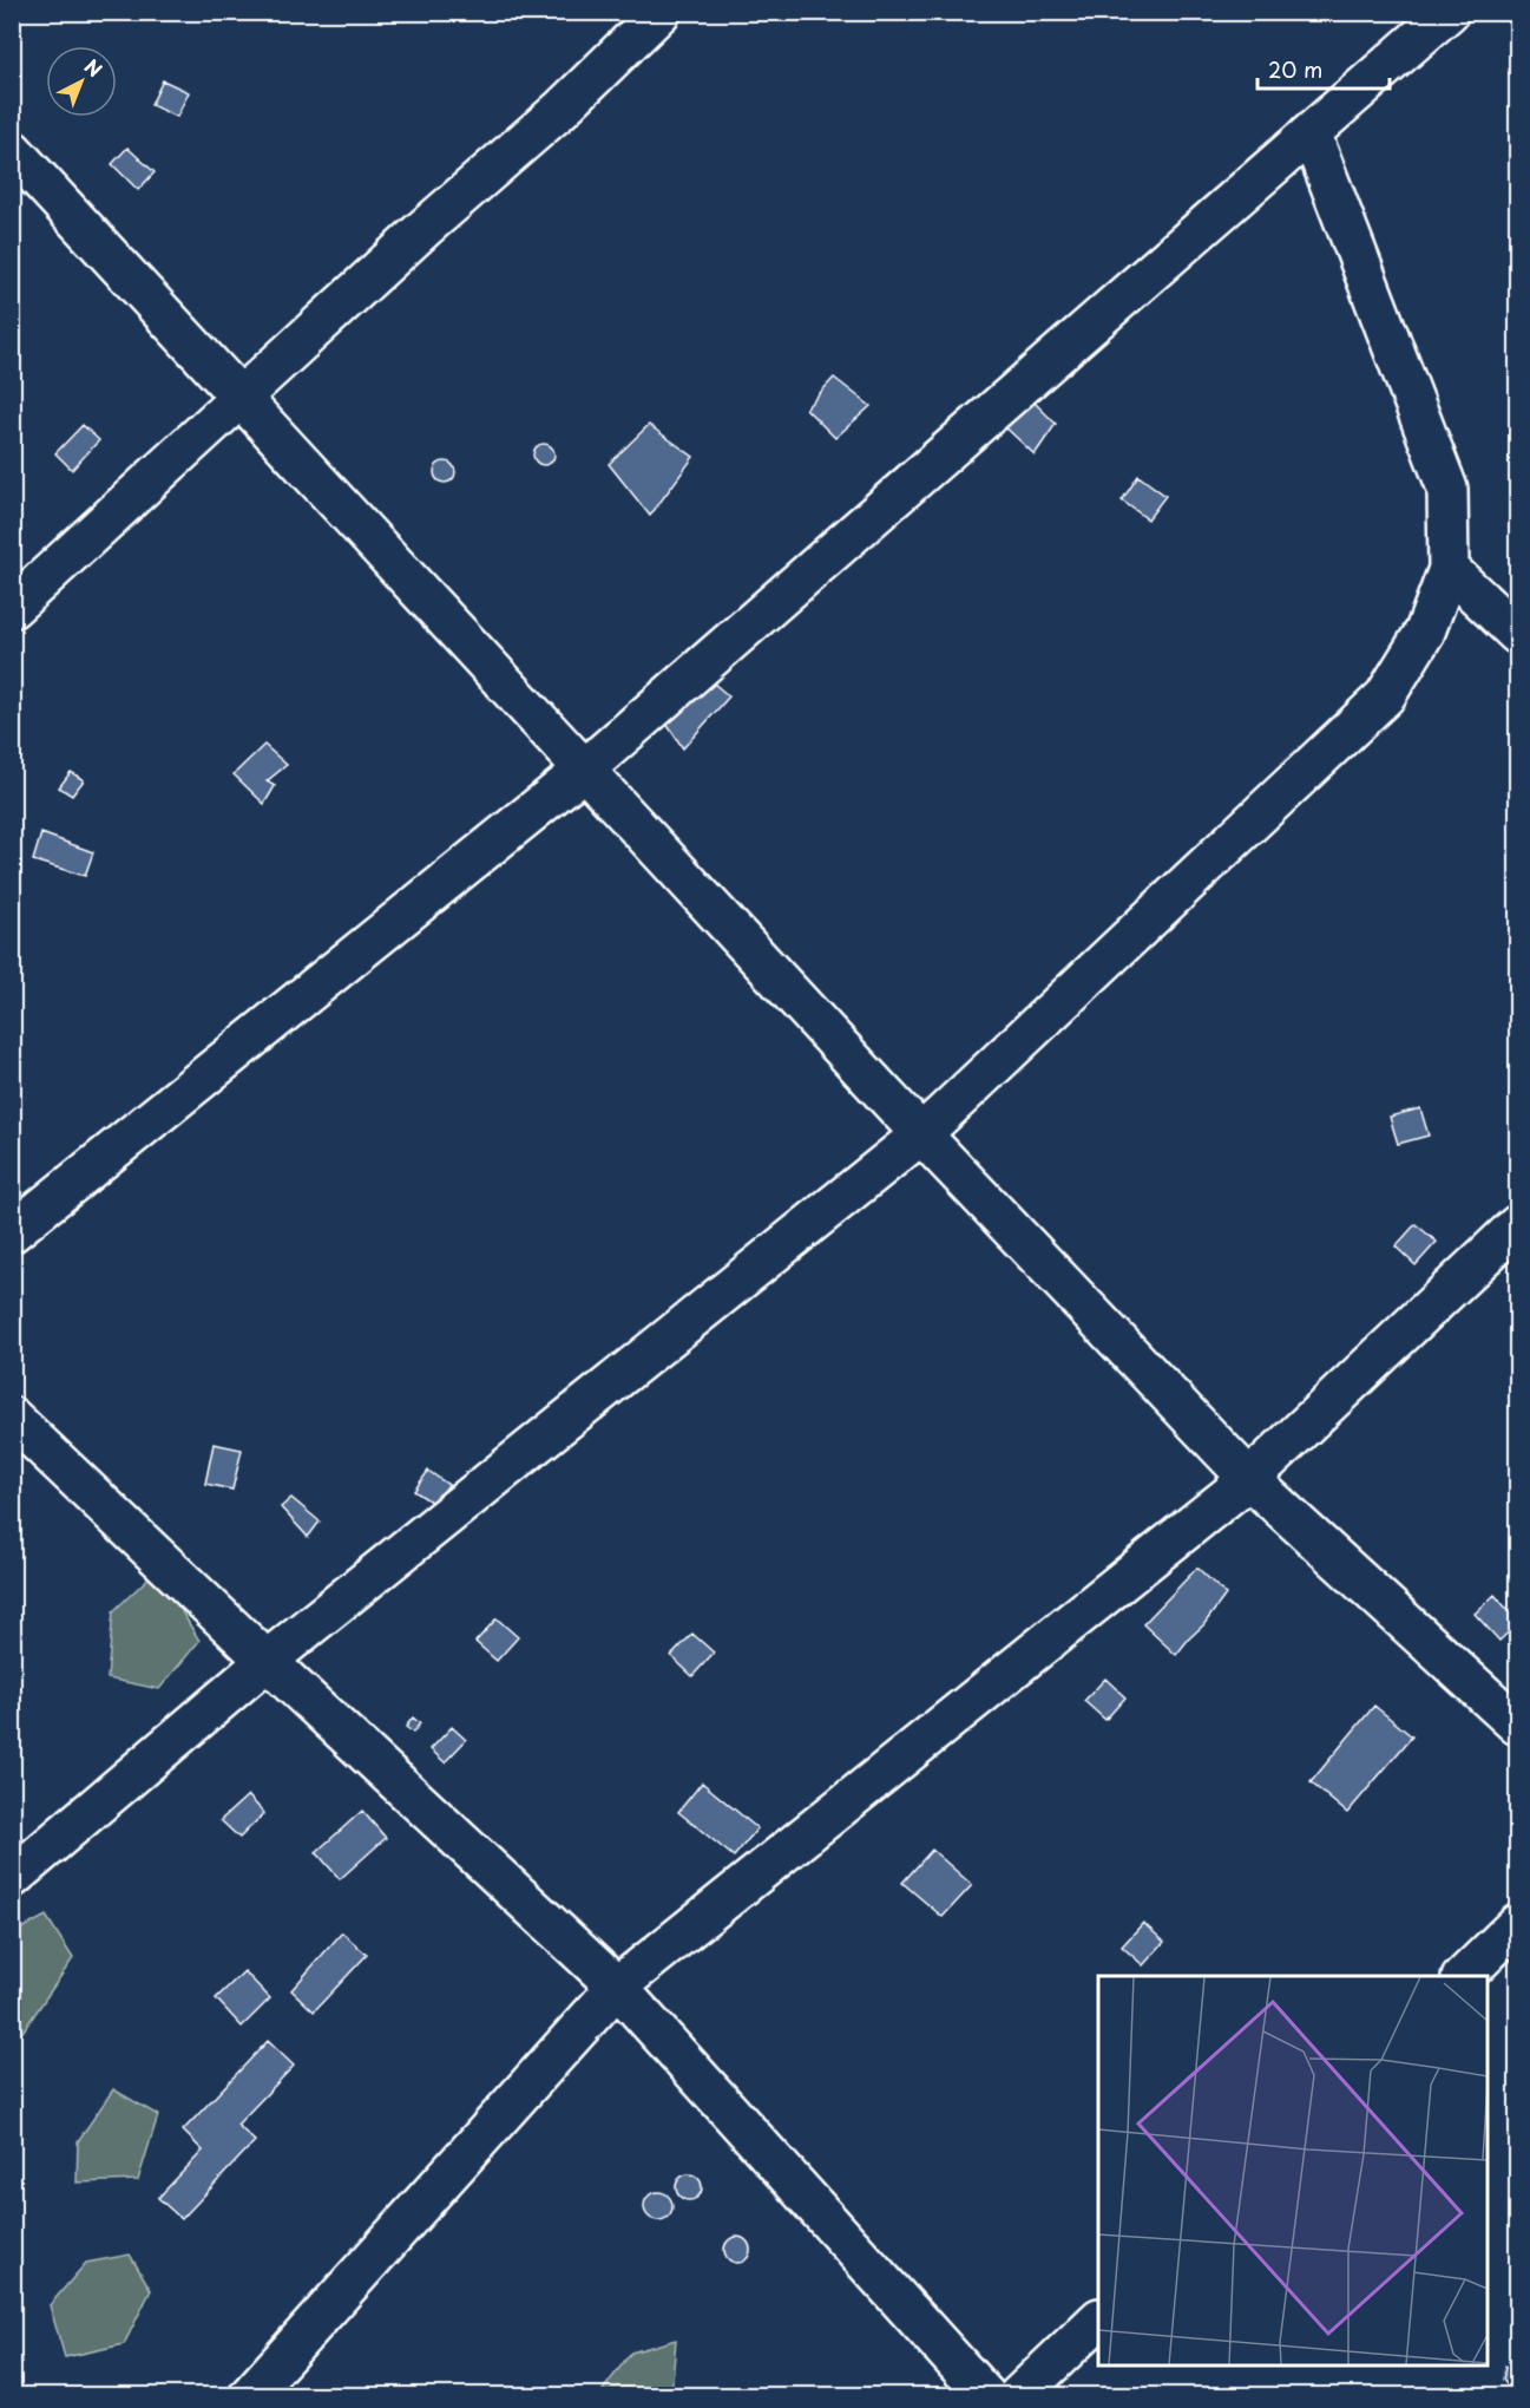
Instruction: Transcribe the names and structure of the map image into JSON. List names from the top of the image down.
{
  "scale_bar": "20 m",
  "north": "top right"
}
